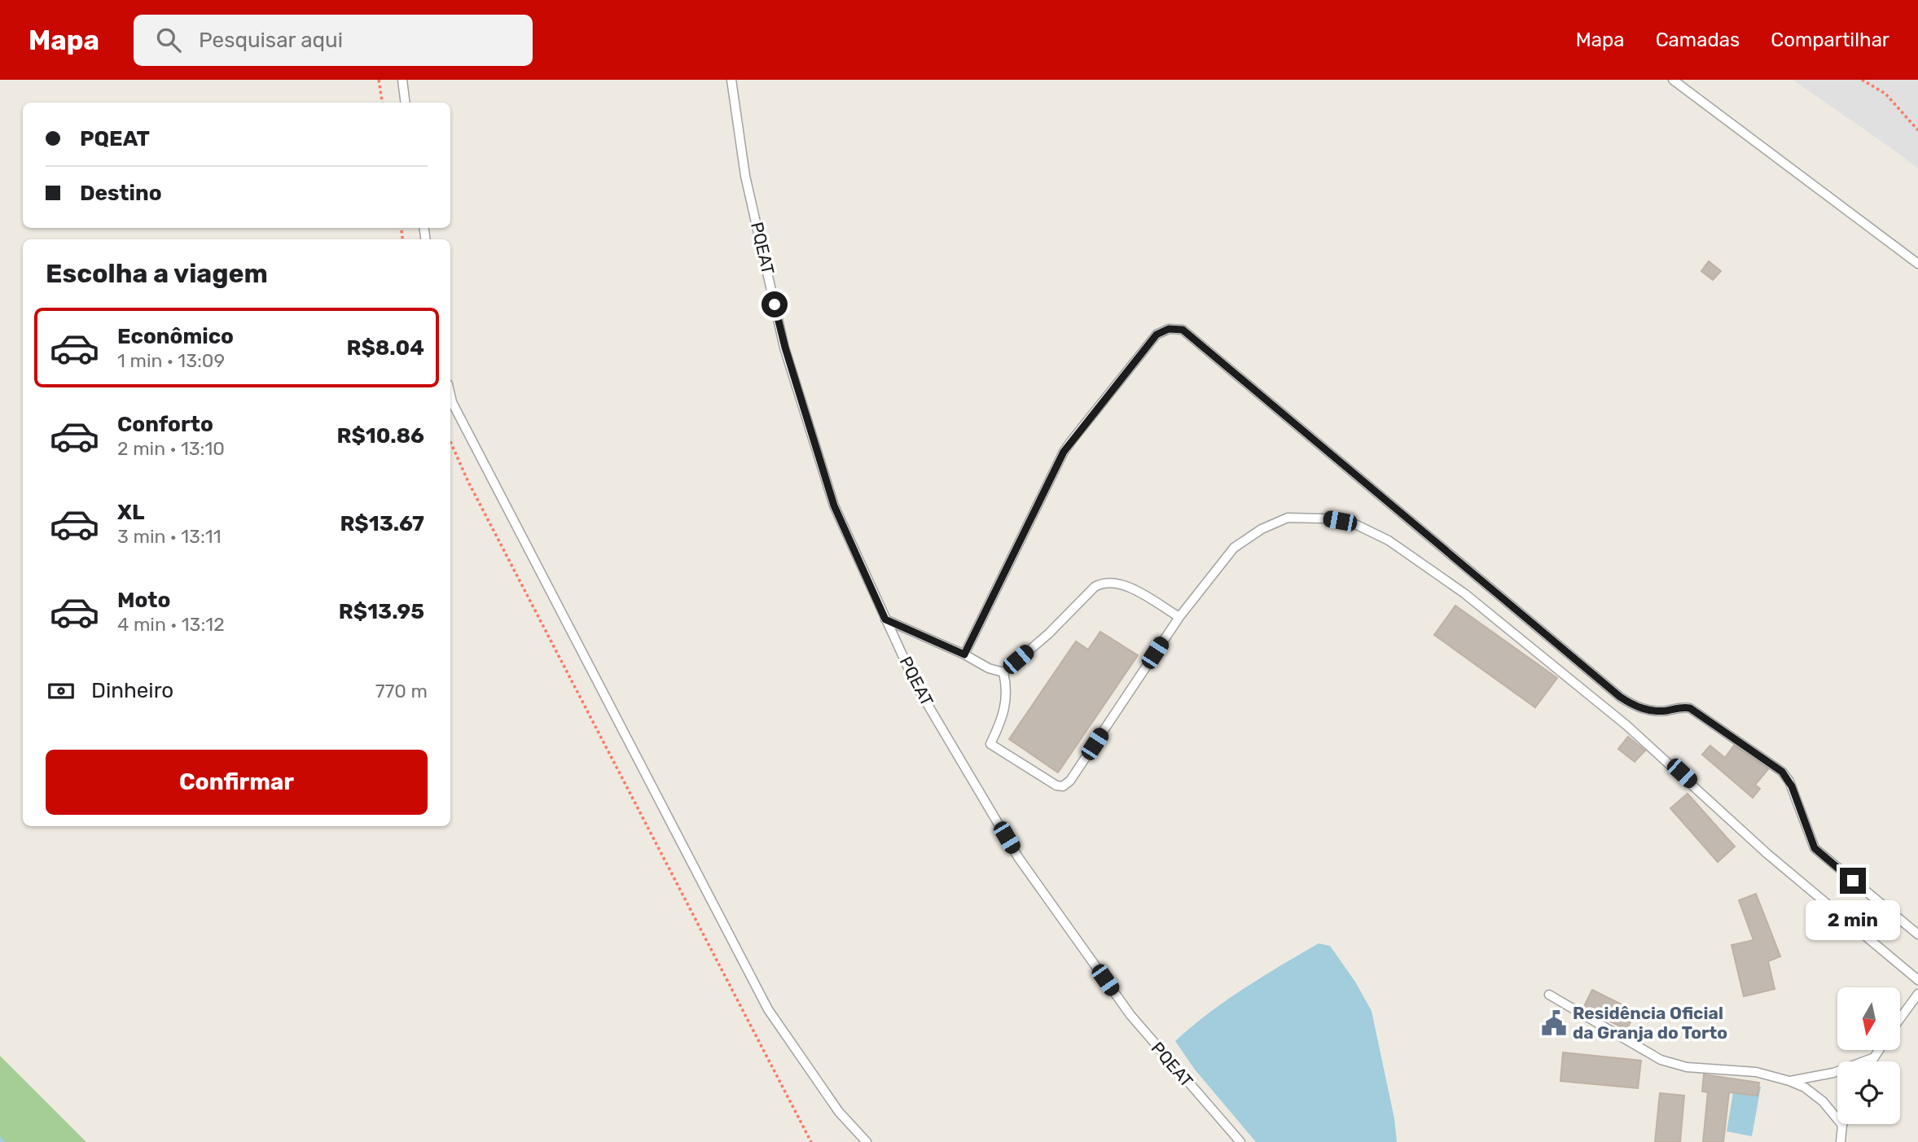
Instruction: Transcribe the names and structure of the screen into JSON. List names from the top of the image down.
{
  "streets": {
    "lane": ["PQEAT"]
  },
  "places": {
    "public building": ["Residência Oficial da Granja do Torto"]
  },
  "north": "bottom",
  "page": {
    "header": "Mapa",
    "search": "Pesquisar aqui",
    "nav": ["Mapa", "Camadas", "Compartilhar"],
    "banner": ["PQEAT", "Destino"],
    "heading": "Escolha a viagem",
    "list": [
      {
        "name": "Econômico",
        "note": "1 min · 13:09",
        "value": "R$8.04"
      },
      {
        "name": "Conforto",
        "note": "2 min · 13:10",
        "value": "R$10.86"
      },
      {
        "name": "XL",
        "note": "3 min · 13:11",
        "value": "R$13.67"
      },
      {
        "name": "Moto",
        "note": "4 min · 13:12",
        "value": "R$13.95"
      }
    ],
    "pay": ["Dinheiro", "770 m"],
    "buttons": "Confirmar",
    "bubble": "2 min"
  }
}
